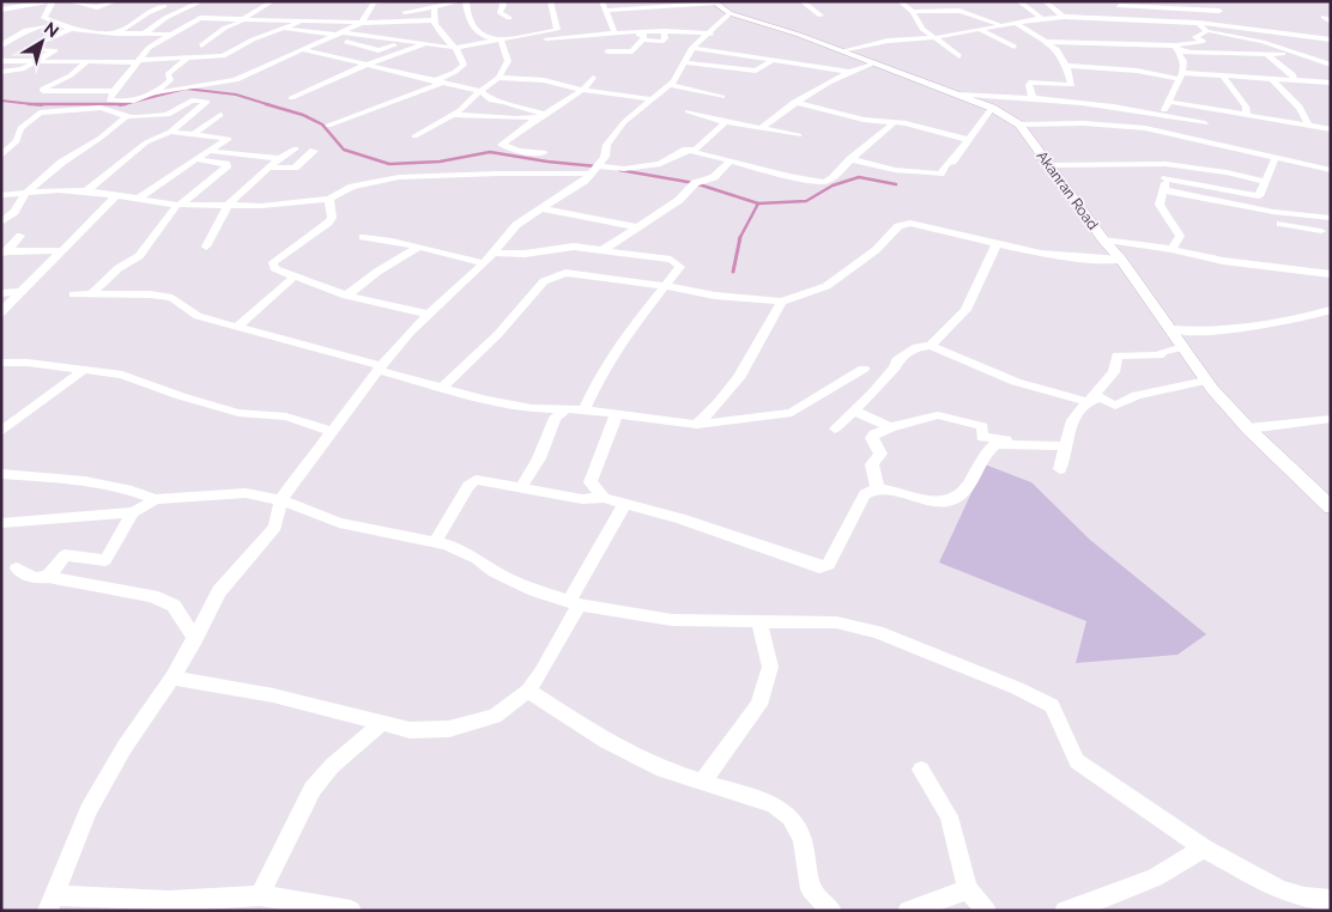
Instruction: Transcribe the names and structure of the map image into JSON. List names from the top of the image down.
{
  "streets": {
    "main road": ["Akanran Road"]
  },
  "north": "top right"
}
